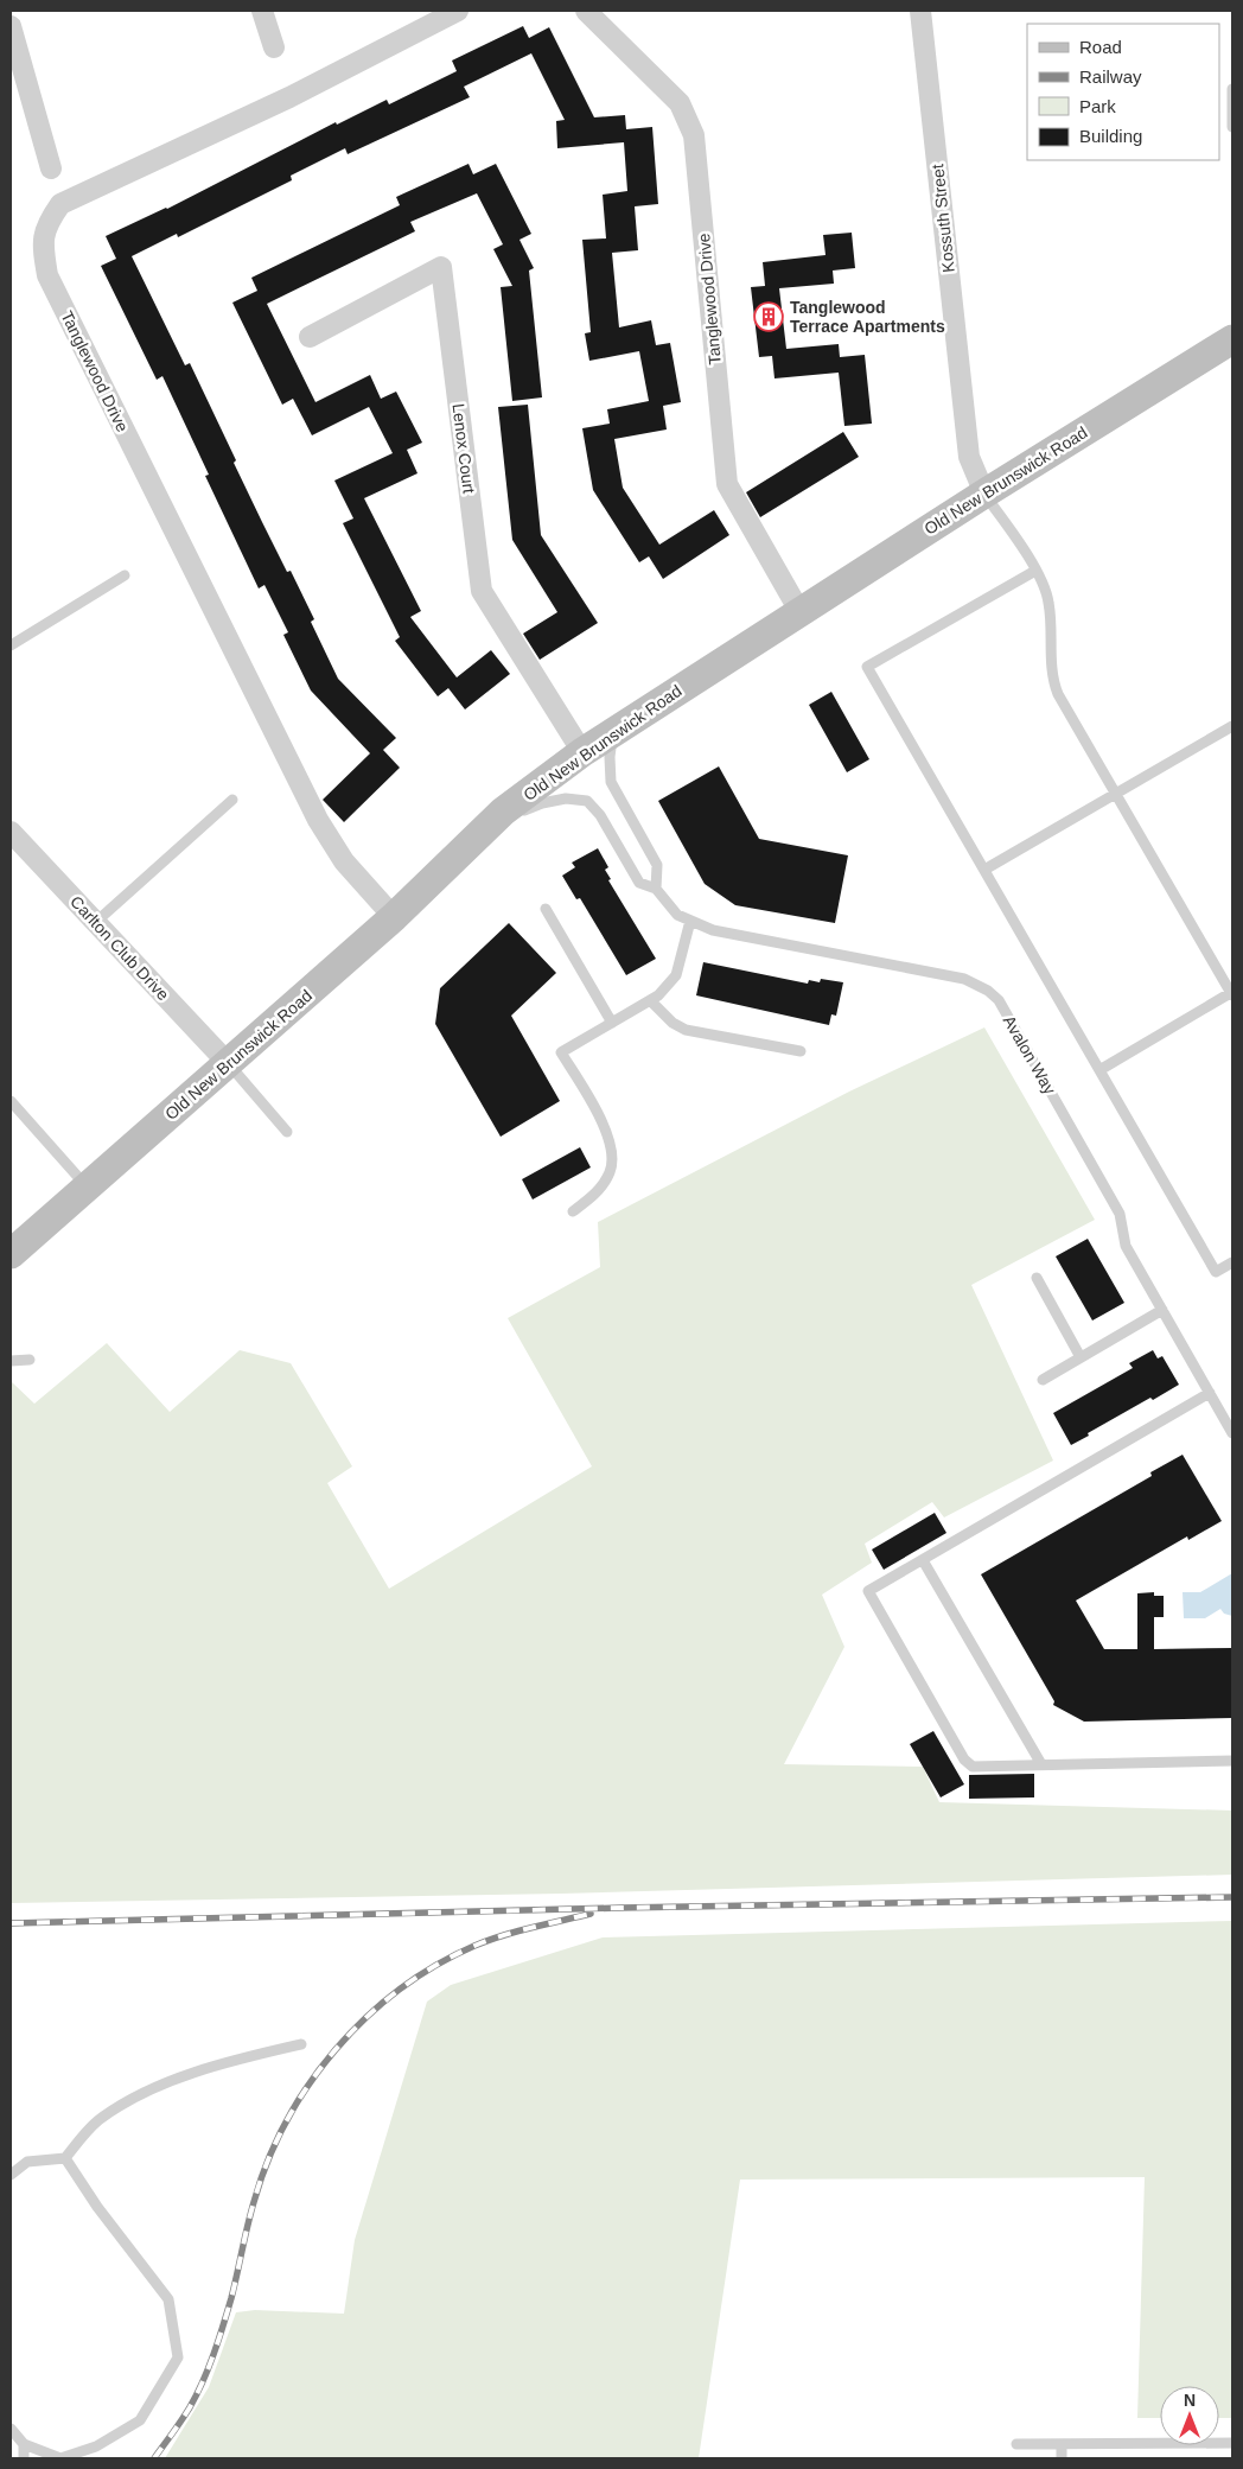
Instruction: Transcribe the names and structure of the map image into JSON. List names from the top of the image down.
{
  "streets": {
    "main road": ["Old New Brunswick Road"],
    "street": [
      "Kossuth Street",
      "Tanglewood Drive",
      "Lenox Court",
      "Carlton Club Drive"
    ],
    "lane": ["Avalon Way"]
  },
  "crossings": [
    ["Kossuth Street", "Old New Brunswick Road"],
    ["Tanglewood Drive", "Old New Brunswick Road"],
    ["Lenox Court", "Old New Brunswick Road"],
    ["Old New Brunswick Road", "Carlton Club Drive"],
    ["Old New Brunswick Road", "Avalon Way"]
  ],
  "places": {
    "building": ["Tanglewood Terrace Apartments"]
  },
  "legend": [
    "Road",
    "Railway",
    "Park",
    "Building"
  ],
  "north": "top"
}
